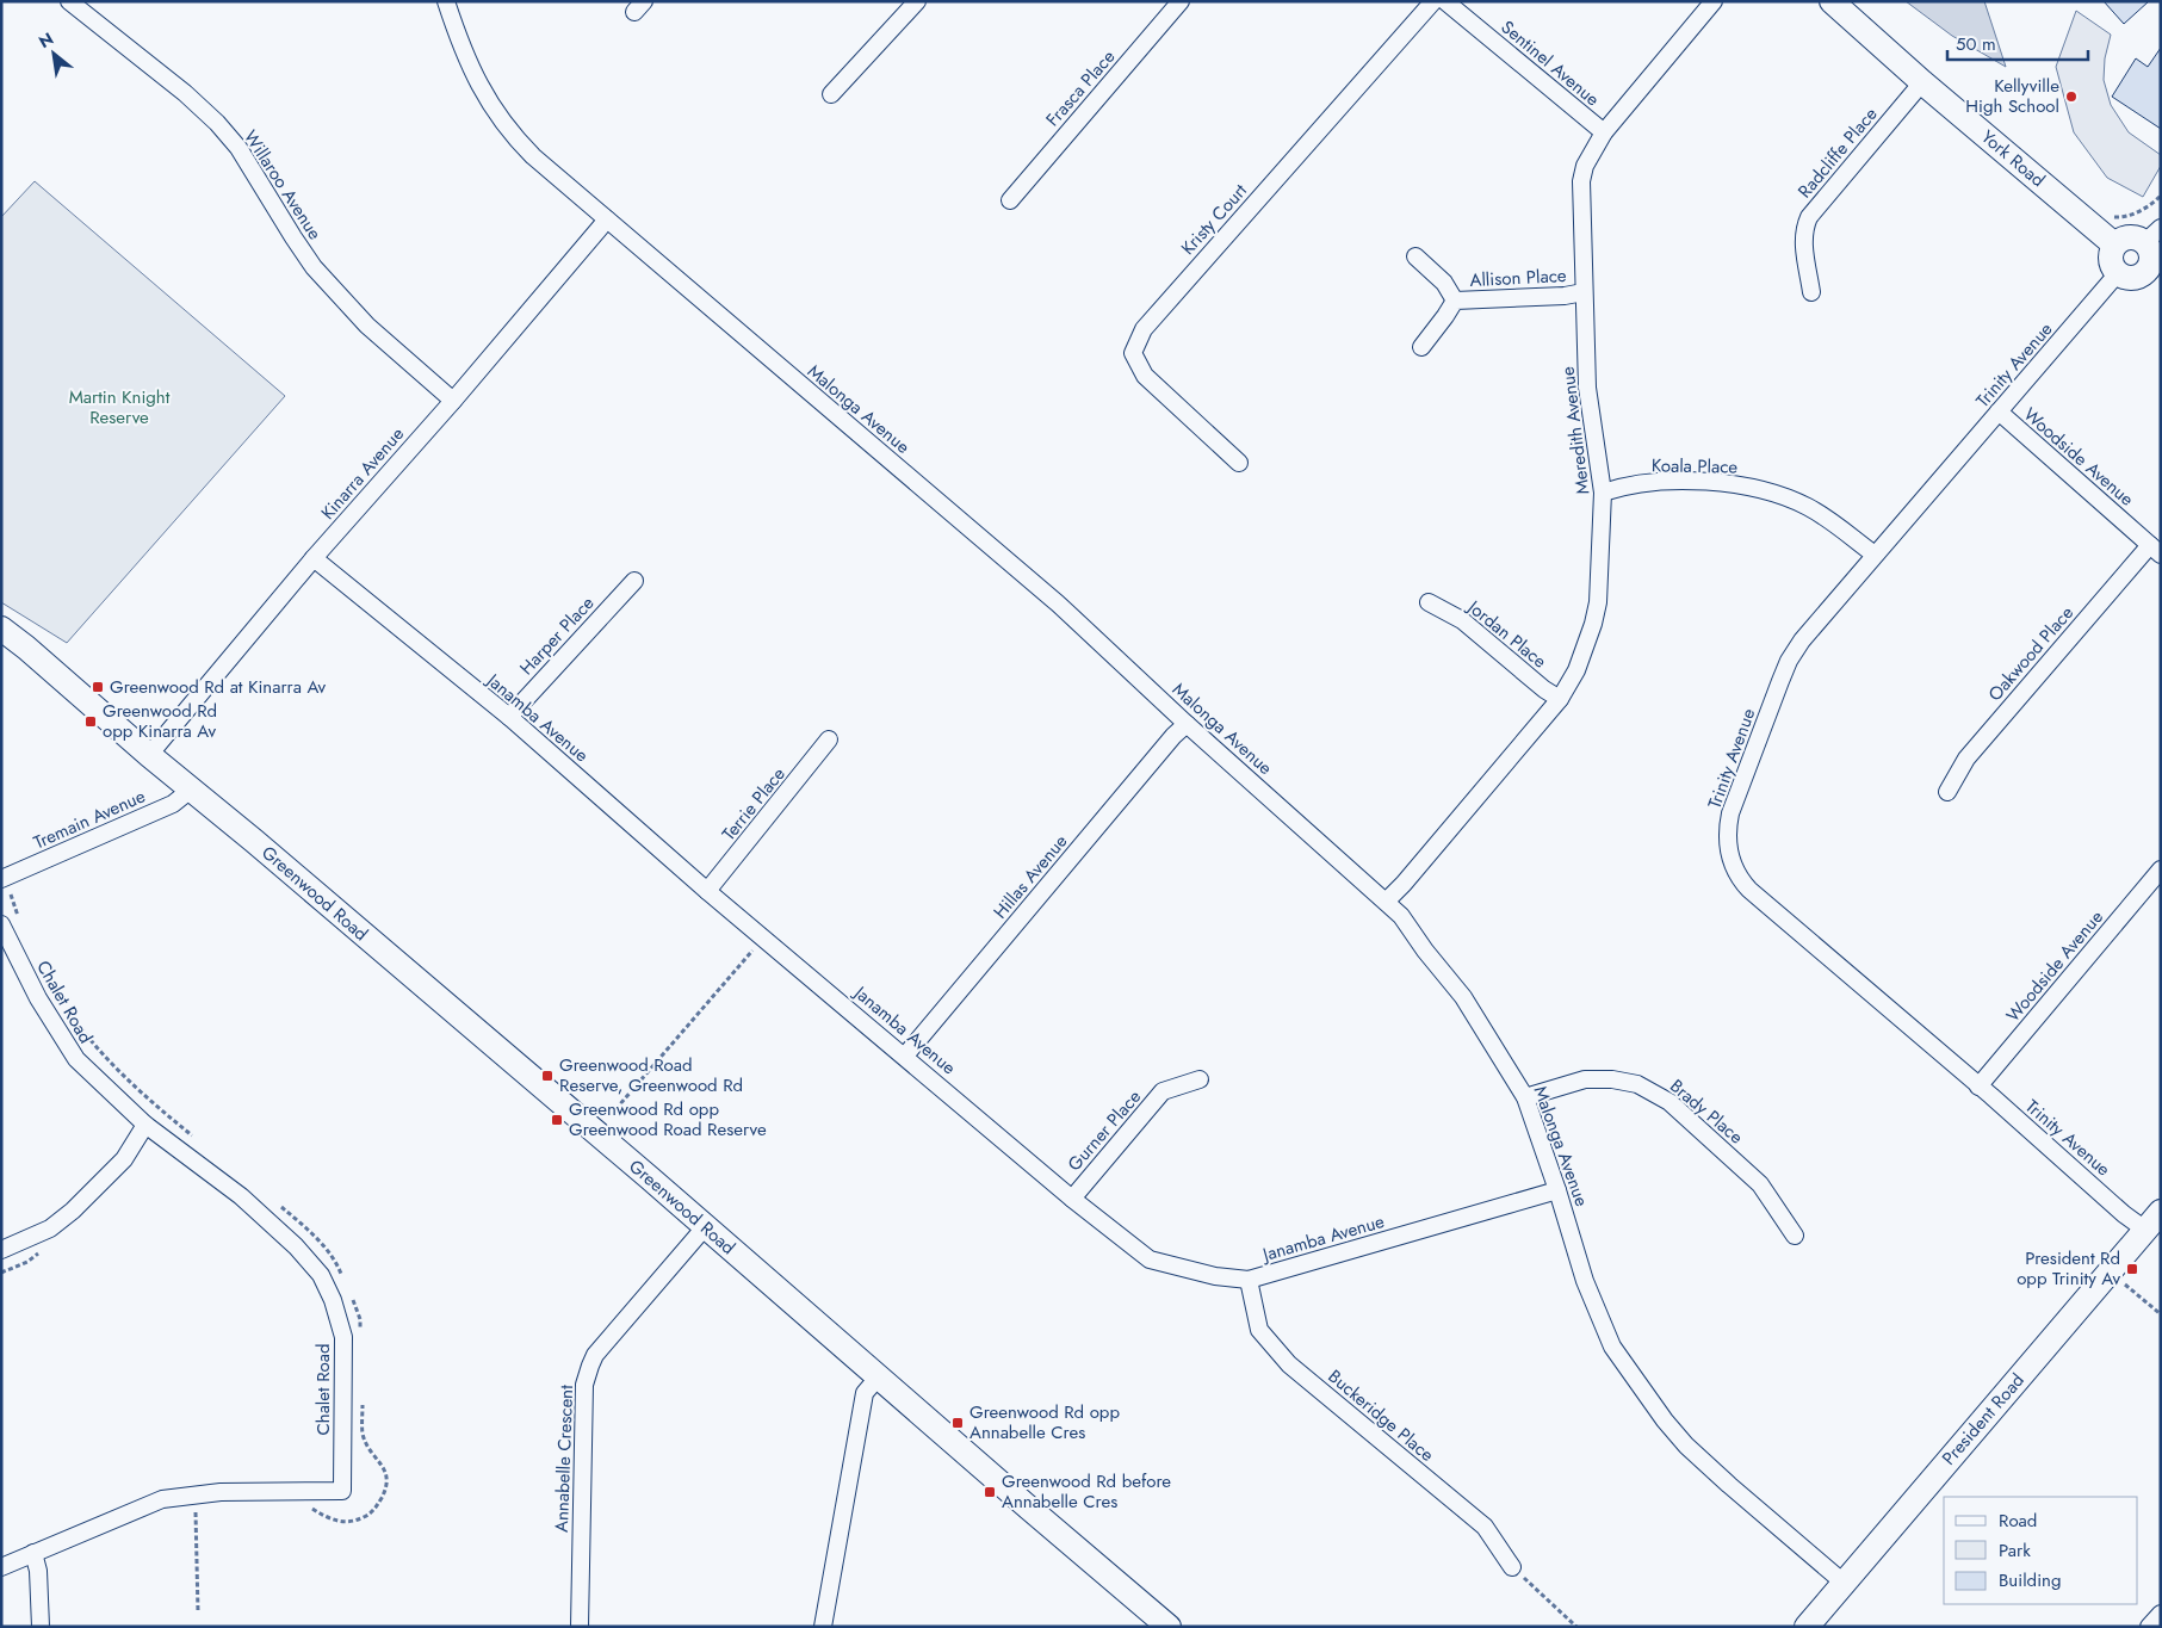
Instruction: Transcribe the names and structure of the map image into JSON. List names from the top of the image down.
{
  "streets": {
    "street": [
      "Sentinel Avenue",
      "Frasca Place",
      "Radcliffe Place",
      "York Road",
      "Willaroo Avenue",
      "Kristy Court",
      "Allison Place",
      "Trinity Avenue",
      "Malonga Avenue",
      "Meredith Avenue",
      "Woodside Avenue",
      "Koala Place",
      "Kinarra Avenue",
      "Jordan Place",
      "Harper Place",
      "Oakwood Place",
      "Janamba Avenue",
      "Terrie Place",
      "Tremain Avenue",
      "Hillas Avenue",
      "Greenwood Road",
      "Chalet Road",
      "Brady Place",
      "Gurner Place",
      "Buckeridge Place",
      "President Road",
      "Annabelle Crescent"
    ]
  },
  "crossings": [
    ["Sentinel Avenue", "Meredith Avenue"],
    ["Radcliffe Place", "York Road"],
    ["Willaroo Avenue", "Kinarra Avenue"],
    ["Allison Place", "Meredith Avenue"],
    ["Trinity Avenue", "Woodside Avenue"],
    ["Trinity Avenue", "Koala Place"],
    ["Trinity Avenue", "President Road"],
    ["Malonga Avenue", "Meredith Avenue"],
    ["Malonga Avenue", "Kinarra Avenue"],
    ["Malonga Avenue", "Janamba Avenue"],
    ["Malonga Avenue", "Hillas Avenue"],
    ["Malonga Avenue", "Brady Place"],
    ["Malonga Avenue", "President Road"],
    ["Meredith Avenue", "Koala Place"],
    ["Meredith Avenue", "Jordan Place"],
    ["Woodside Avenue", "Oakwood Place"],
    ["Kinarra Avenue", "Janamba Avenue"],
    ["Kinarra Avenue", "Greenwood Road"],
    ["Harper Place", "Janamba Avenue"],
    ["Janamba Avenue", "Terrie Place"],
    ["Janamba Avenue", "Hillas Avenue"],
    ["Janamba Avenue", "Gurner Place"],
    ["Janamba Avenue", "Buckeridge Place"],
    ["Tremain Avenue", "Greenwood Road"],
    ["Greenwood Road", "Annabelle Crescent"]
  ],
  "parks": ["Martin Knight Reserve"],
  "places": {
    "other": ["Kellyville High School"],
    "transit": [
      "Greenwood Rd at Kinarra Av",
      "Greenwood Rd opp Kinarra Av",
      "Greenwood Road Reserve, Greenwood Rd",
      "Greenwood Rd opp Greenwood Road Reserve",
      "President Rd opp Trinity Av",
      "Greenwood Rd opp Annabelle Cres",
      "Greenwood Rd before Annabelle Cres"
    ]
  },
  "legend": ["Road", "Park", "Building"],
  "scale_bar": "50 m",
  "north": "top left"
}
